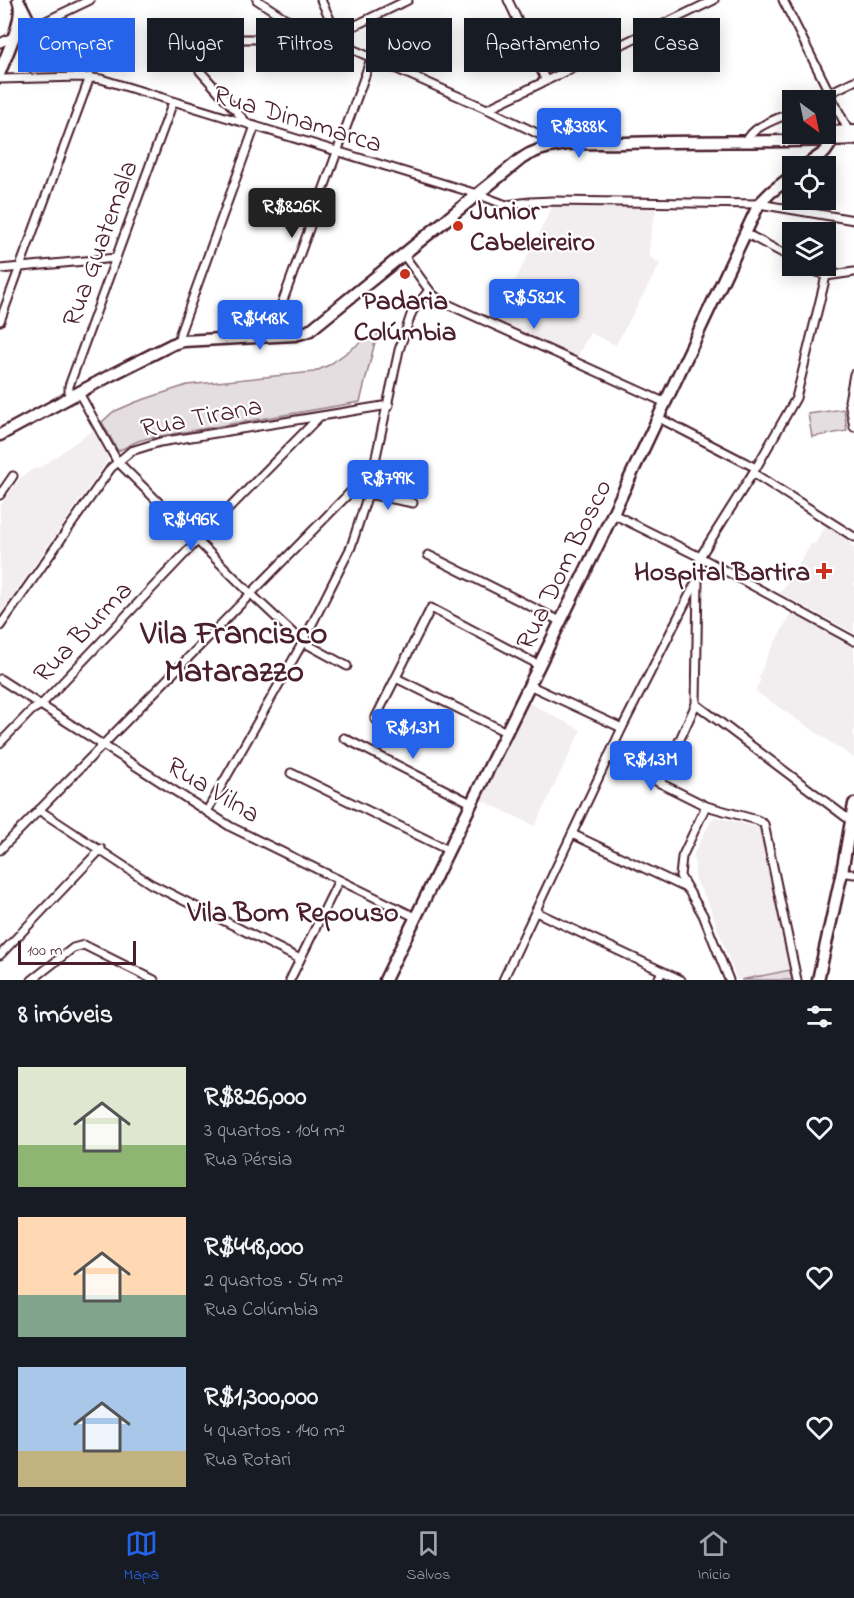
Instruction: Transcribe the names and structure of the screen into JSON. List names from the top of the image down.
{
  "streets": {
    "main road": ["Rua Dom Bosco"],
    "street": [
      "Rua Dinamarca",
      "Rua Guatemala",
      "Rua Tirana",
      "Rua Burma",
      "Rua Vilna"
    ]
  },
  "crossings": [
    ["Rua Dinamarca", "Rua Guatemala"],
    ["Rua Dinamarca", "Rua Dom Bosco"],
    ["Rua Tirana", "Rua Burma"],
    ["Rua Dom Bosco", "Rua Vilna"],
    ["Rua Burma", "Rua Vilna"]
  ],
  "districts": ["Vila Francisco Matarazzo", "Vila Bom Repouso"],
  "places": {
    "other": ["Junior Cabeleireiro", "Padaria Colúmbia"],
    "health": ["Hospital Bartira"]
  },
  "scale_bar": "100 m",
  "north": "bottom right",
  "page": {
    "chip": [
      "Comprar",
      "Alugar",
      "Filtros",
      "Novo",
      "Apartamento",
      "Casa"
    ],
    "price": [
      "R$388K",
      "R$826K",
      "R$582K",
      "R$448K",
      "R$799K",
      "R$496K",
      "R$1.3M",
      "R$1.3M"
    ],
    "scale": "100 m",
    "heading": "8 imóveis",
    "list": [
      {
        "name": "R$826,000",
        "note": "3 quartos · 104 m² · Rua Pérsia"
      },
      {
        "name": "R$448,000",
        "note": "2 quartos · 54 m² · Rua Colúmbia"
      },
      {
        "name": "R$1,300,000",
        "note": "4 quartos · 140 m² · Rua Rotari"
      }
    ],
    "tabs": ["Mapa", "Salvos", "Início"]
  }
}
